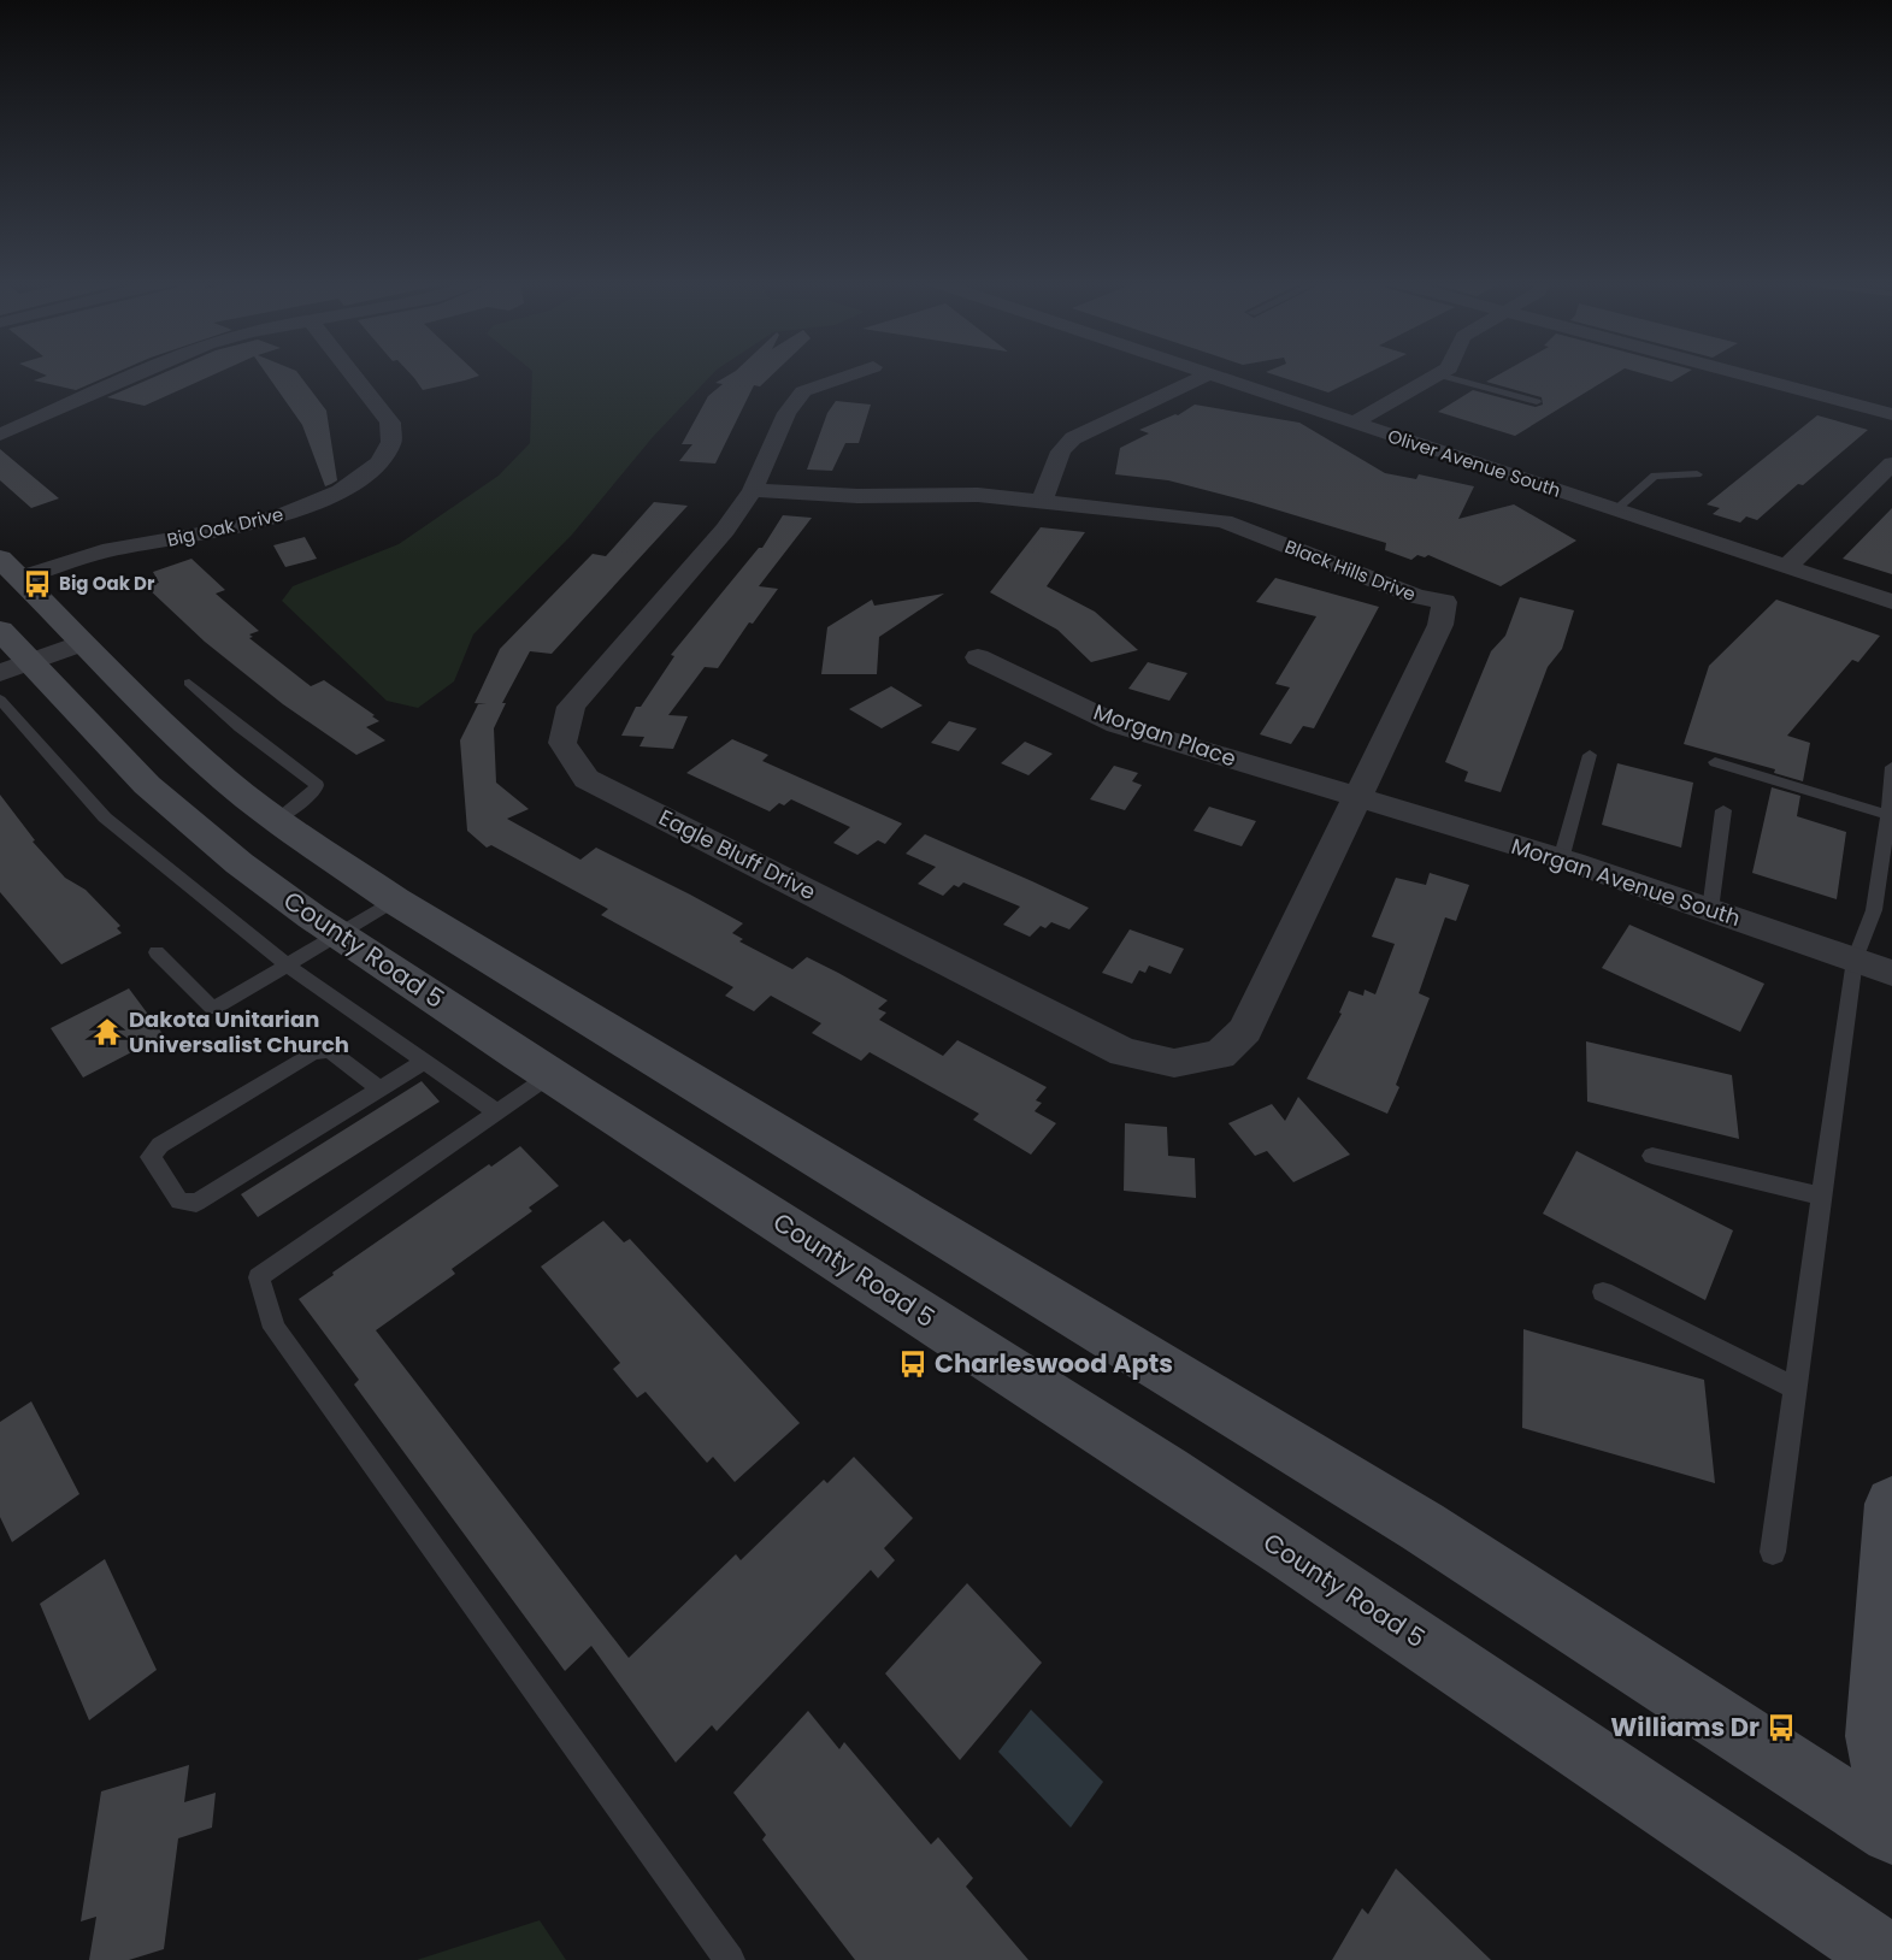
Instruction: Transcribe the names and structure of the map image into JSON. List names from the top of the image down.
{
  "streets": {
    "main road": ["County Road 5"],
    "street": [
      "Oliver Avenue South",
      "Big Oak Drive",
      "Black Hills Drive",
      "Morgan Place",
      "Eagle Bluff Drive",
      "Morgan Avenue South"
    ]
  },
  "crossings": [
    ["Black Hills Drive", "Morgan Place"],
    ["Black Hills Drive", "Eagle Bluff Drive"],
    ["Black Hills Drive", "Morgan Avenue South"],
    ["Morgan Place", "Morgan Avenue South"]
  ],
  "places": {
    "bus stop": ["Big Oak Dr", "Charleswood Apts", "Williams Dr"],
    "temple": ["Dakota Unitarian Universalist Church"]
  }
}
